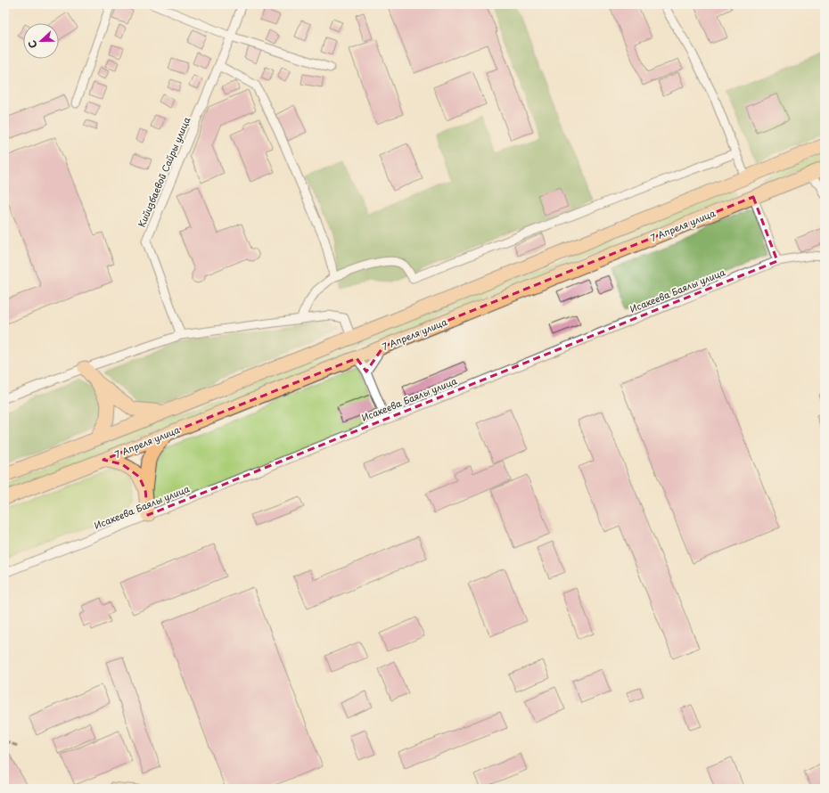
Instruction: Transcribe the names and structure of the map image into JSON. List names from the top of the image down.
{
  "streets": {
    "main road": ["7 Апреля улица"],
    "street": ["Кийизбаевой Сайры улица", "Исакеева Баялы улица"]
  },
  "north": "left"
}
